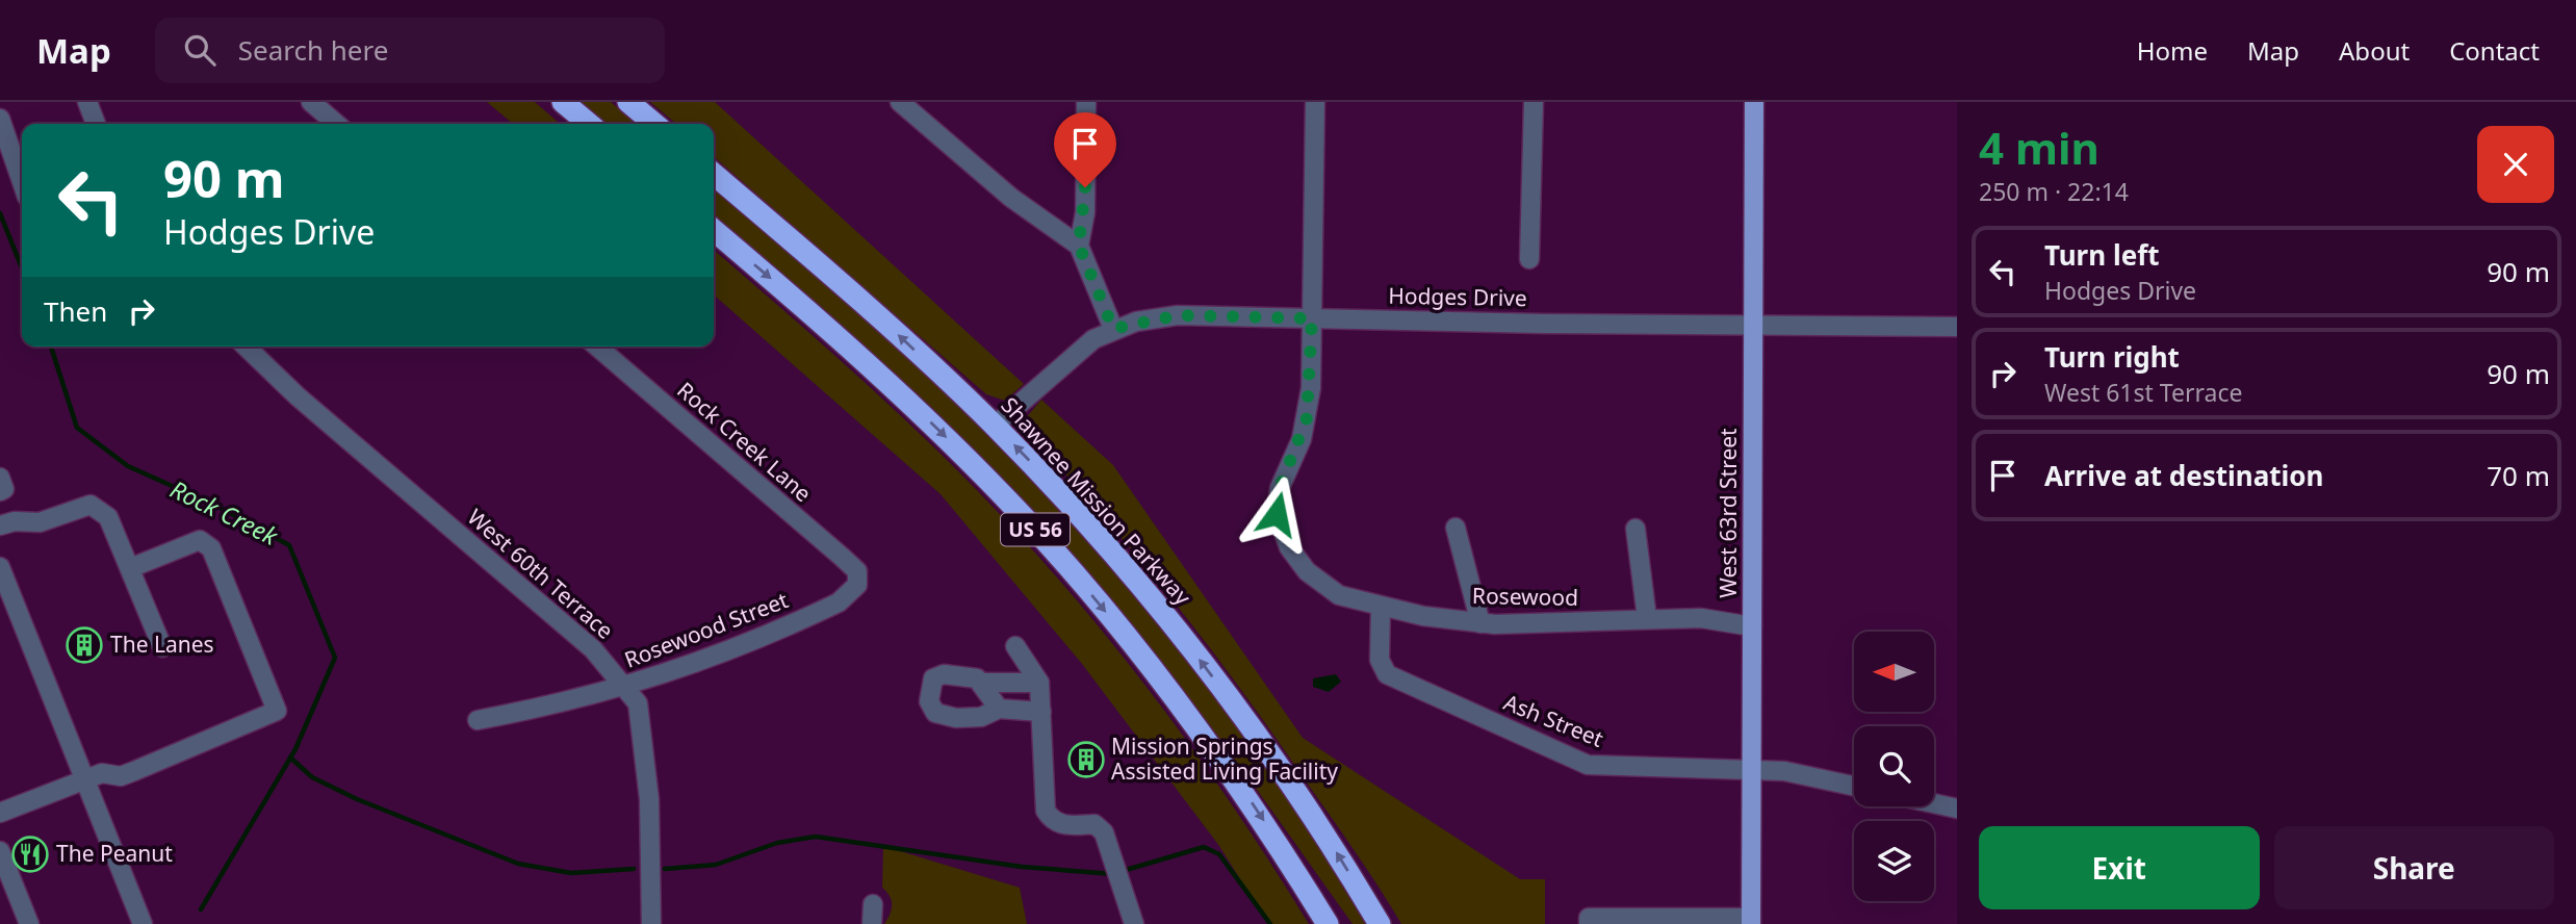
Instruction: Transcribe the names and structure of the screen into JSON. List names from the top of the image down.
{
  "streets": {
    "highway": ["Shawnee Mission Parkway", "US 56"],
    "main road": ["West 63rd Street"],
    "street": [
      "Hodges Drive",
      "Rock Creek Lane",
      "West 60th Terrace",
      "Rosewood",
      "Rosewood Street",
      "Ash Street"
    ]
  },
  "crossings": [
    ["Hodges Drive", "Shawnee Mission Parkway"],
    ["Hodges Drive", "West 63rd Street"],
    ["Hodges Drive", "Rosewood"],
    ["Rock Creek Lane", "Rosewood Street"],
    ["West 63rd Street", "Rosewood"],
    ["West 63rd Street", "Ash Street"],
    ["West 60th Terrace", "Rosewood Street"],
    ["Rosewood", "Ash Street"]
  ],
  "water": ["Rock Creek"],
  "places": {
    "building": ["The Lanes", "Mission Springs Assisted Living Facility"],
    "restaurant": ["The Peanut"]
  },
  "north": "left",
  "page": {
    "header": "Map",
    "search": "Search here",
    "nav": [
      "Home",
      "Map",
      "About",
      "Contact"
    ],
    "heading": ["4 min", "250 m · 22:14"],
    "turn": ["90 m", "Hodges Drive"],
    "list": [
      {
        "name": "Turn left",
        "note": "Hodges Drive",
        "value": "90 m"
      },
      {
        "name": "Turn right",
        "note": "West 61st Terrace",
        "value": "90 m"
      },
      {
        "name": "Arrive at destination",
        "value": "70 m"
      }
    ],
    "then": "Then",
    "buttons": ["Exit", "Share"]
  }
}
